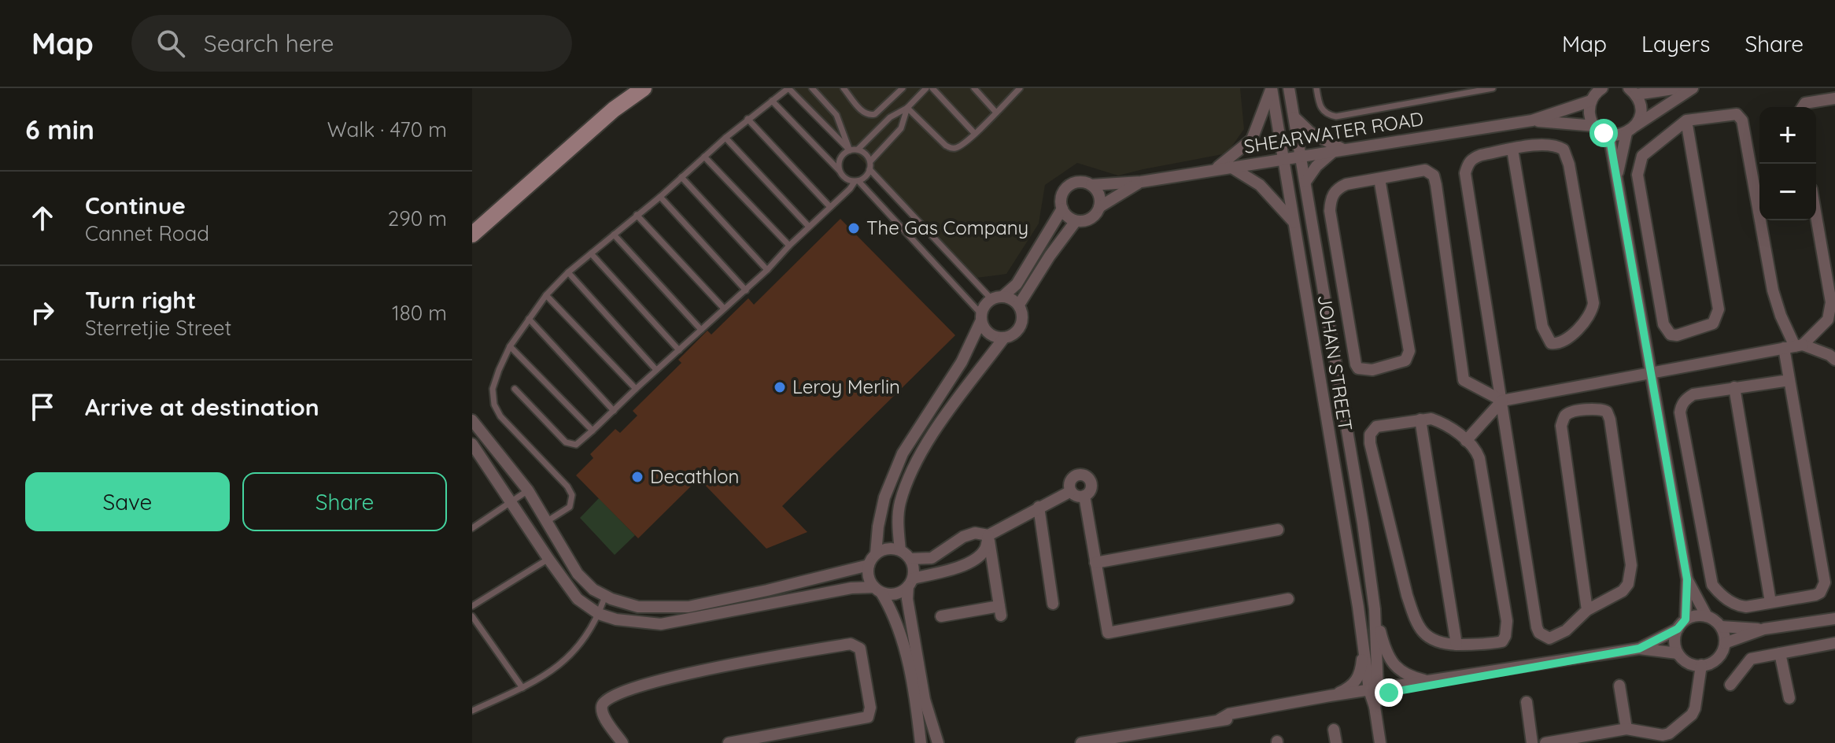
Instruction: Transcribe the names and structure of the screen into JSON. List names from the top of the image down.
{
  "streets": {
    "street": ["SHEARWATER ROAD", "JOHAN STREET"]
  },
  "crossings": [
    ["SHEARWATER ROAD", "JOHAN STREET"]
  ],
  "places": ["The Gas Company", "Leroy Merlin", "Decathlon"],
  "page": {
    "header": "Map",
    "search": "Search here",
    "nav": ["Map", "Layers", "Share"],
    "heading": ["6 min", "Walk · 470 m"],
    "map_buttons": ["+", "−"],
    "list": [
      ["Continue", "Cannet Road", "290 m"],
      ["Turn right", "Sterretjie Street", "180 m"],
      "Arrive at destination"
    ],
    "buttons": ["Save", "Share"]
  }
}
